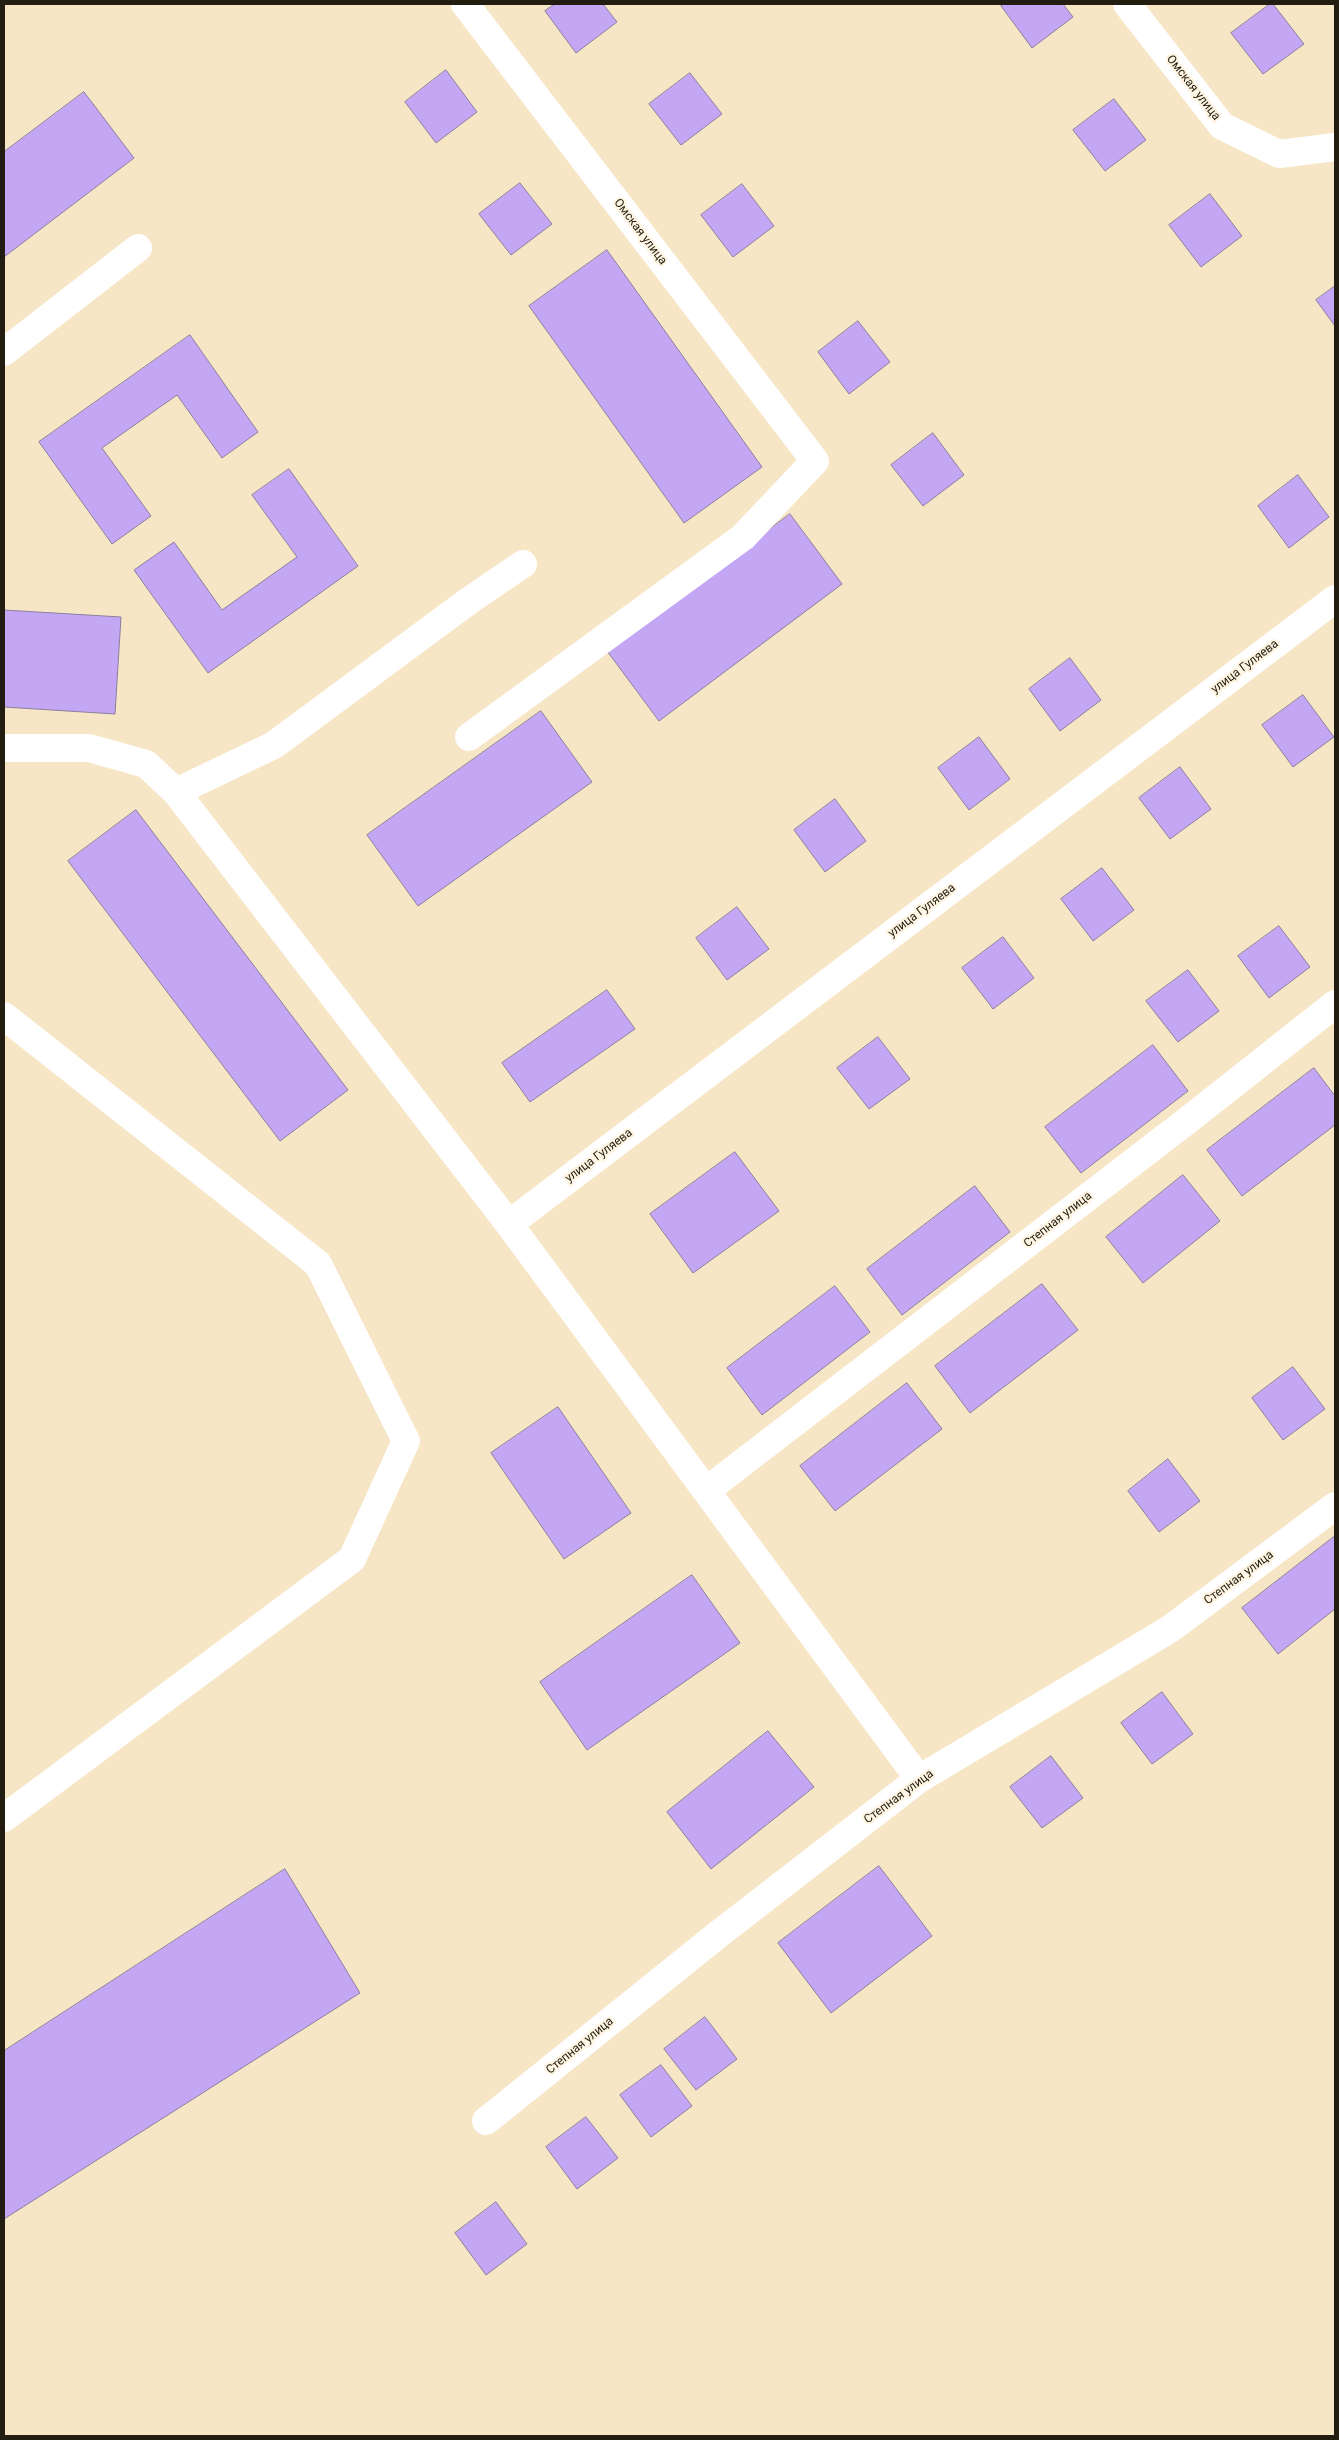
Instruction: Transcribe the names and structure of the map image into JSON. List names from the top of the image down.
{
  "streets": {
    "street": ["Омская улица", "улица Гуляева", "Степная улица"]
  }
}
